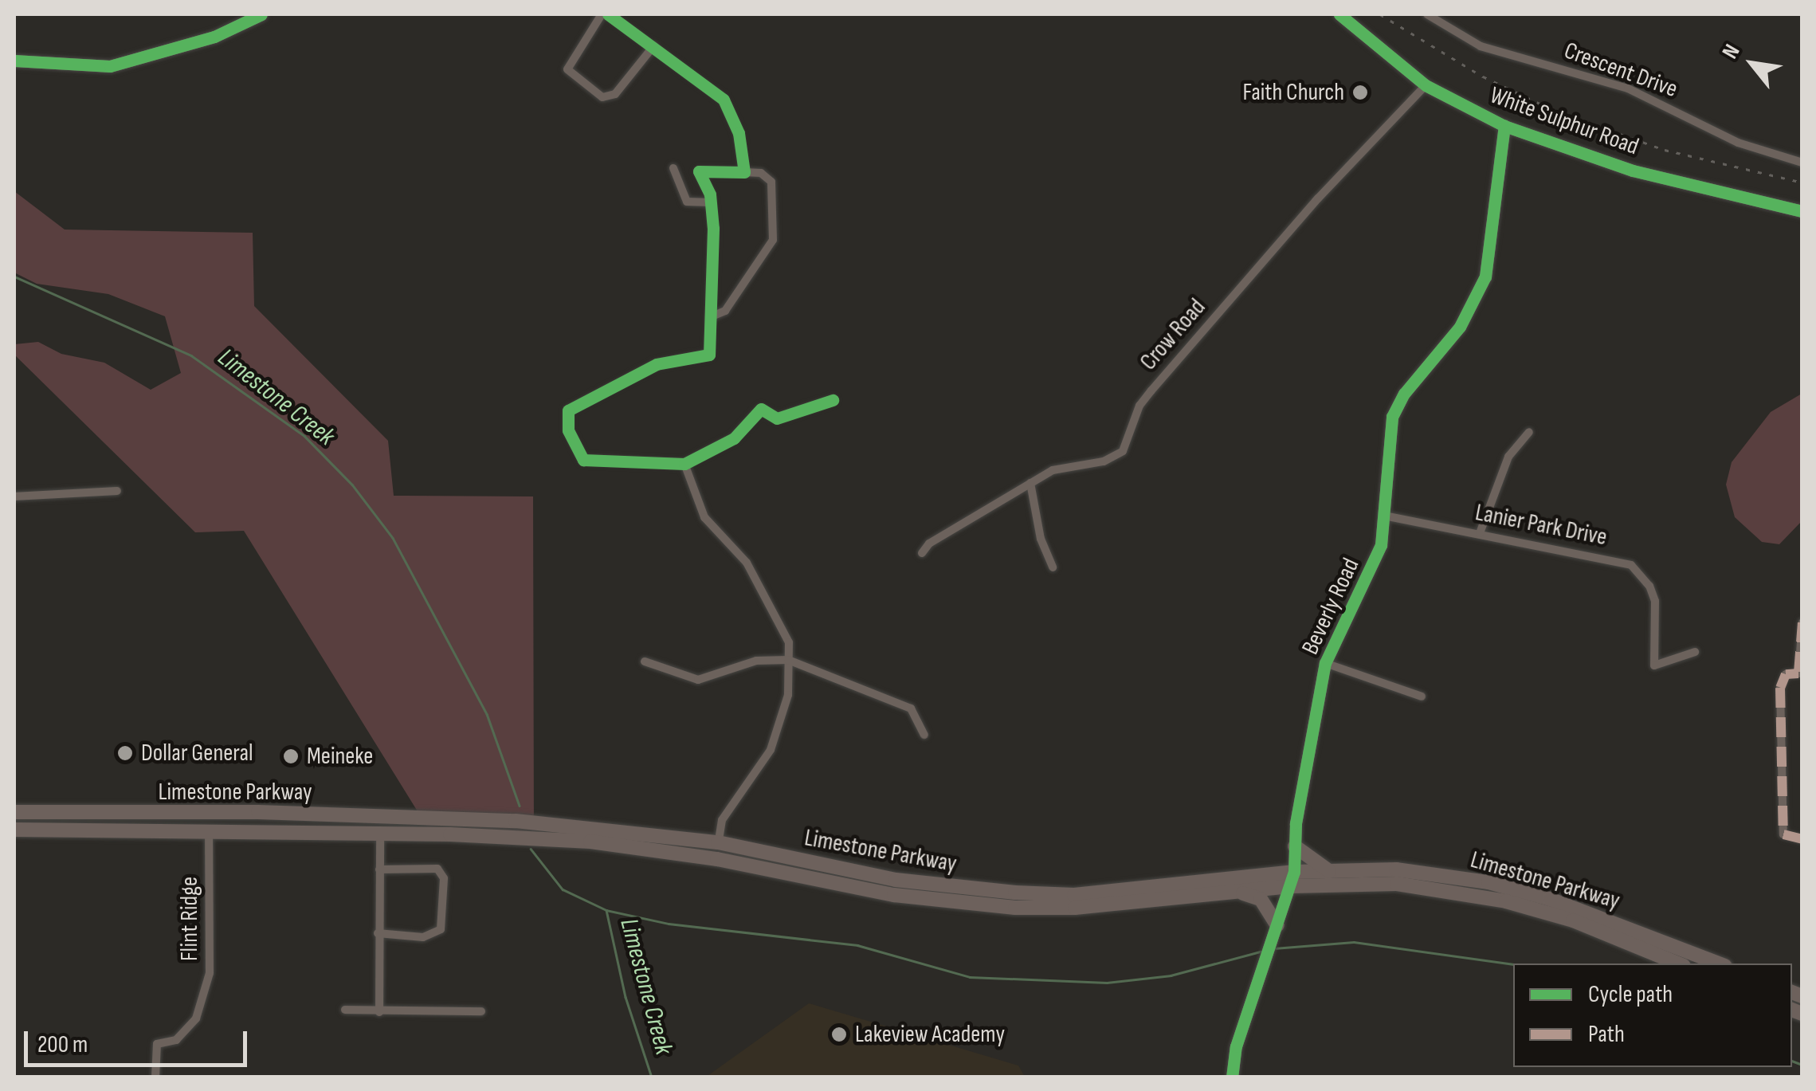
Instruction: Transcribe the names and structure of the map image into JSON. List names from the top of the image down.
{
  "streets": {
    "main road": ["Limestone Parkway"],
    "street": [
      "Crescent Drive",
      "White Sulphur Road",
      "Crow Road",
      "Lanier Park Drive",
      "Beverly Road",
      "Flint Ridge"
    ]
  },
  "crossings": [
    ["White Sulphur Road", "Crow Road"],
    ["White Sulphur Road", "Beverly Road"],
    ["Lanier Park Drive", "Beverly Road"],
    ["Beverly Road", "Limestone Parkway"],
    ["Limestone Parkway", "Flint Ridge"]
  ],
  "water": ["Limestone Creek"],
  "places": [
    "Faith Church",
    "Dollar General",
    "Meineke",
    "Lakeview Academy"
  ],
  "legend": ["Cycle path", "Path"],
  "scale_bar": "200 m",
  "north": "top left"
}
